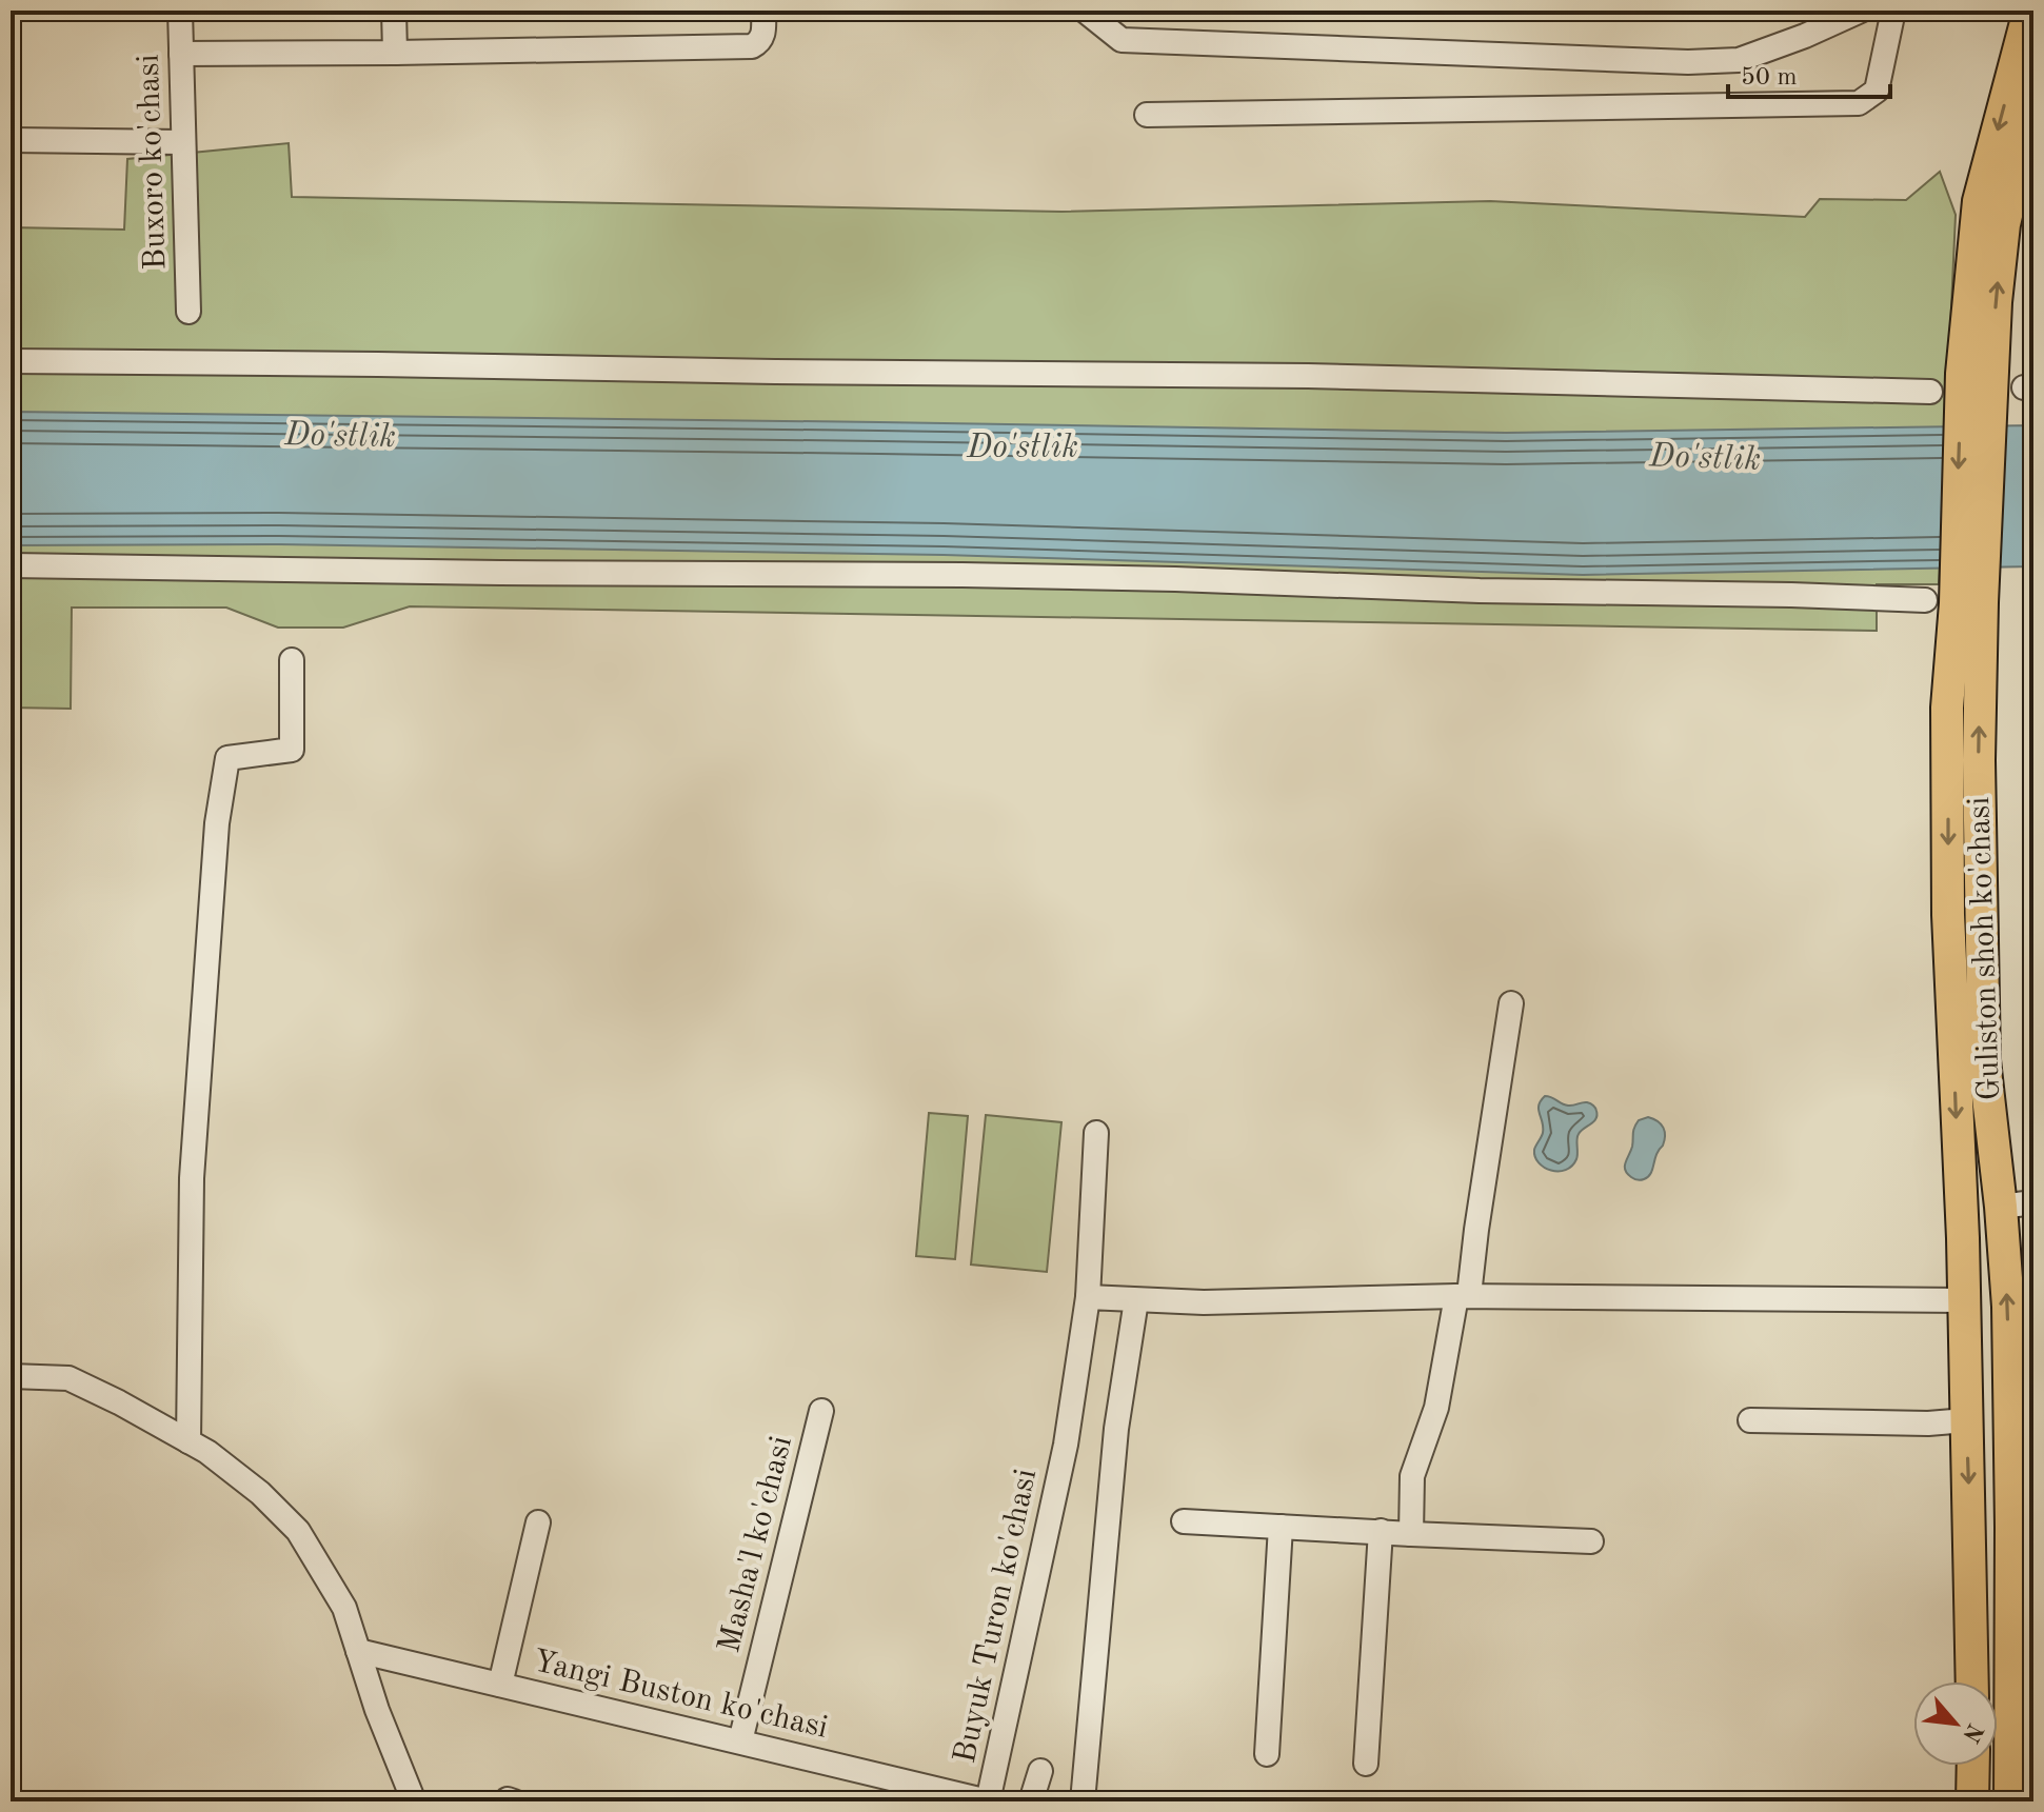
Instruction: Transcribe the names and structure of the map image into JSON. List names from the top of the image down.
{
  "streets": {
    "main road": ["Guliston shoh ko'chasi"],
    "street": [
      "Buxoro ko'chasi",
      "Masha'l ko'chasi",
      "Buyuk Turon ko'chasi",
      "Yangi Buston ko'chasi"
    ]
  },
  "crossings": [
    ["Masha'l ko'chasi", "Yangi Buston ko'chasi"],
    ["Buyuk Turon ko'chasi", "Yangi Buston ko'chasi"]
  ],
  "water": ["Do'stlik"],
  "scale_bar": "50 m",
  "north": "bottom right"
}
